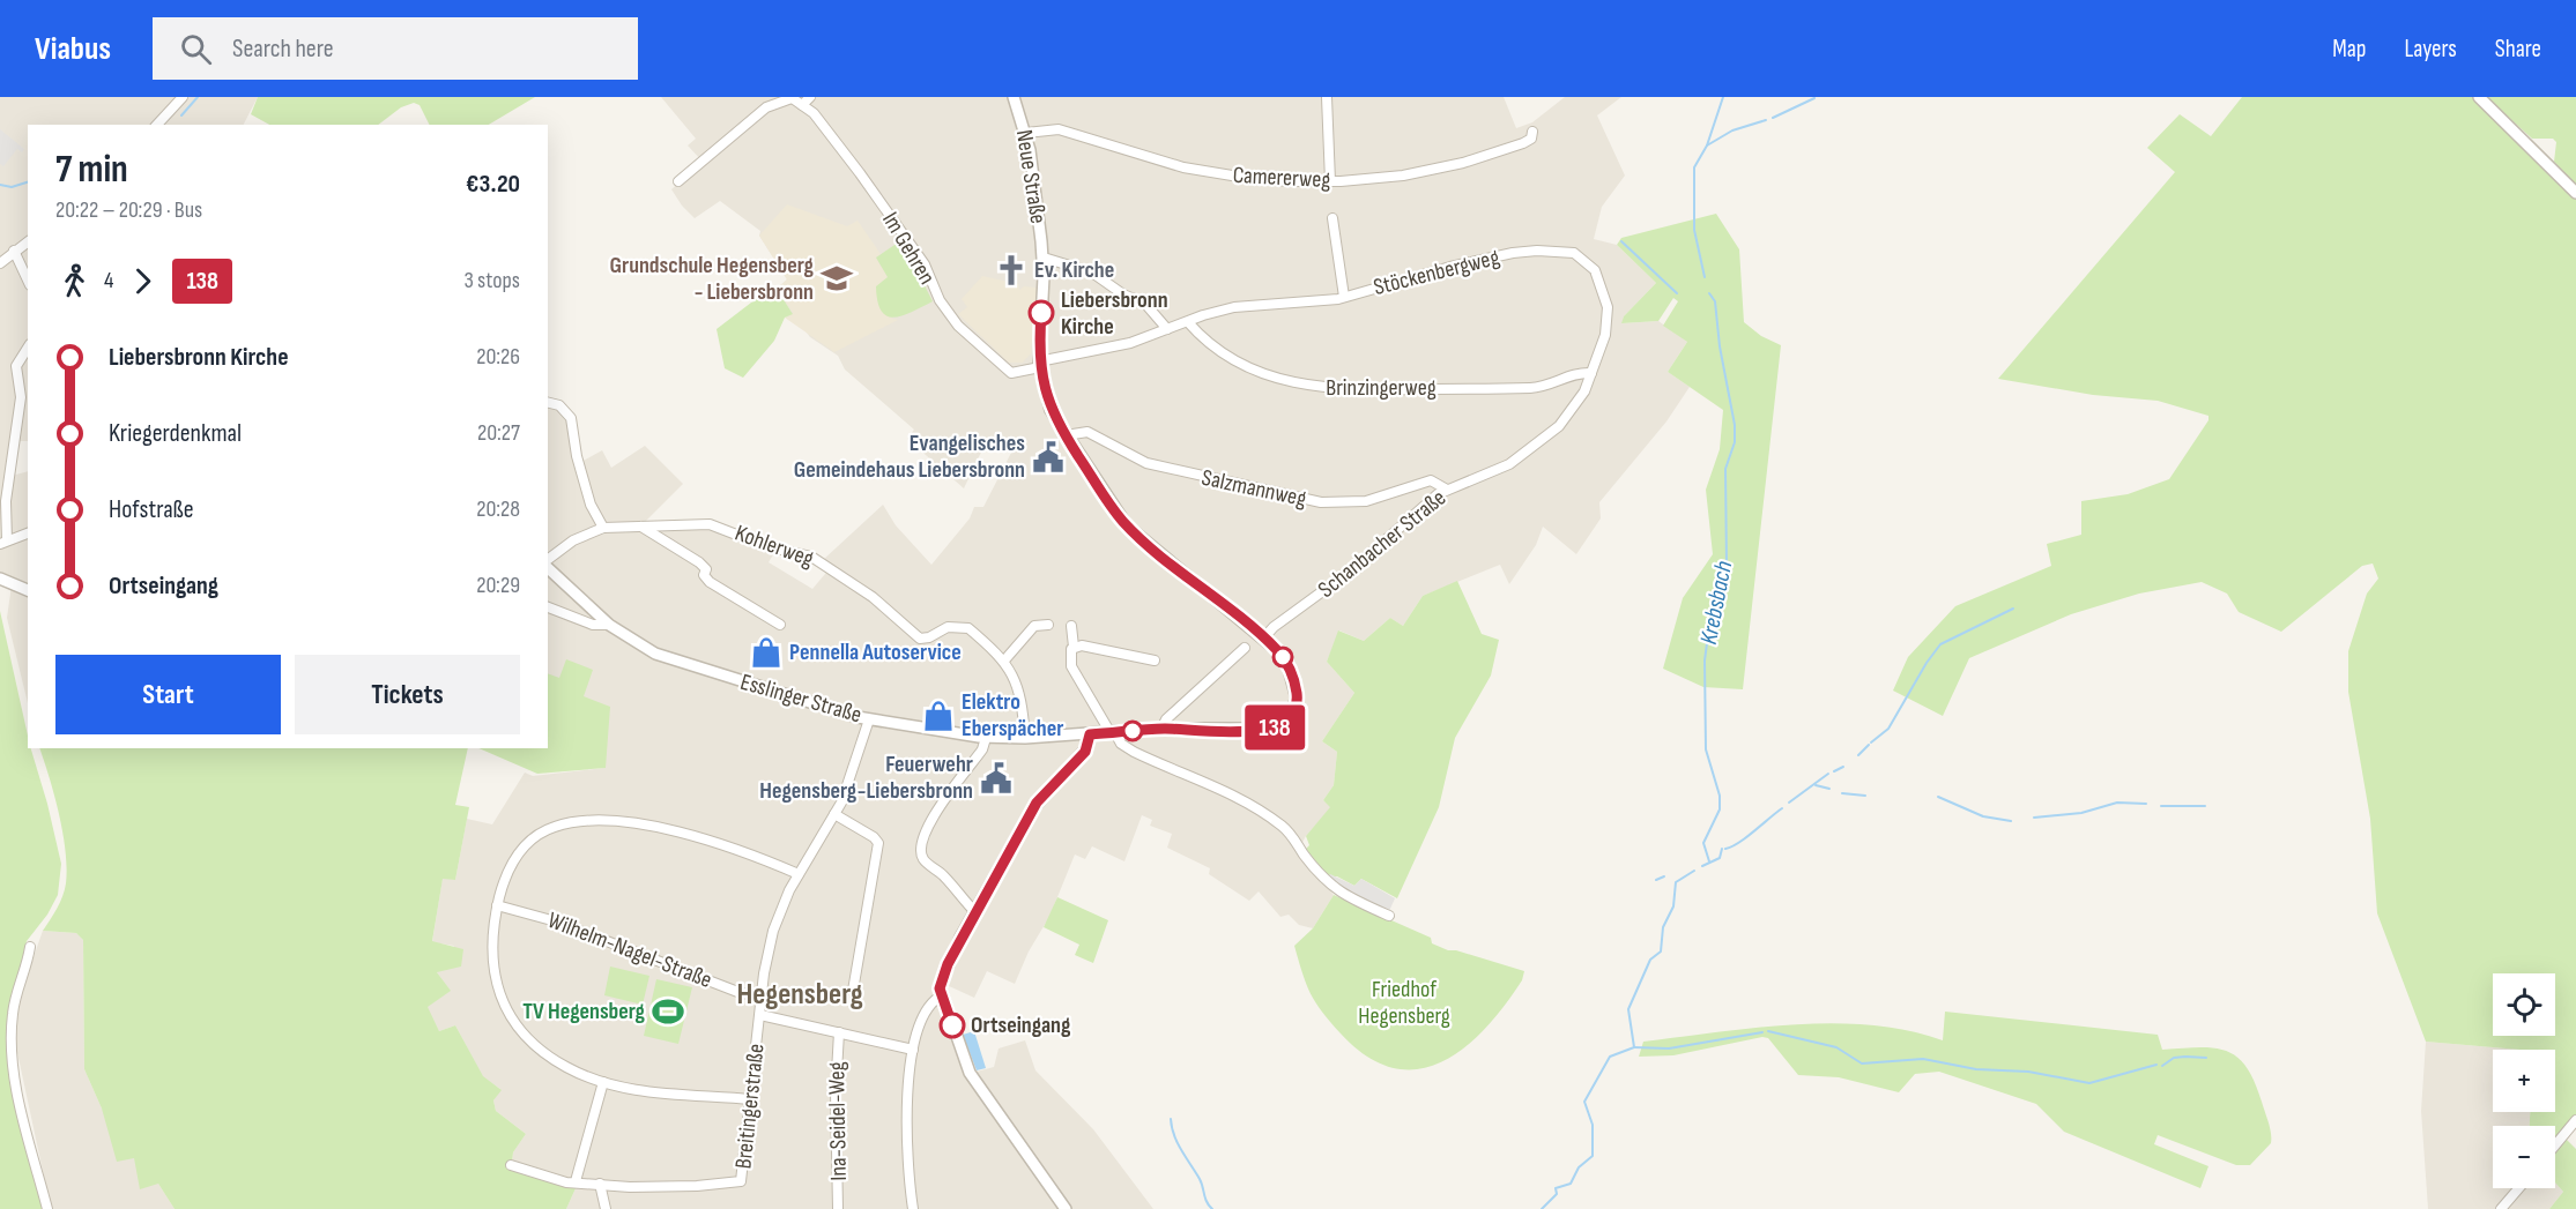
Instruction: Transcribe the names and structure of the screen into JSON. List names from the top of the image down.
{
  "streets": {
    "street": [
      "Neue Straße",
      "Camererweg",
      "Im Gehren",
      "Stöckenbergweg",
      "Brinzingerweg",
      "Salzmannweg",
      "Schanbacher Straße",
      "Kohlerweg",
      "Esslinger Straße",
      "Wilhelm-Nagel-Straße",
      "Breitingerstraße",
      "Ina-Seidel-Weg"
    ]
  },
  "crossings": [
    ["Neue Straße", "Camererweg"],
    ["Neue Straße", "Im Gehren"],
    ["Neue Straße", "Stöckenbergweg"],
    ["Neue Straße", "Salzmannweg"],
    ["Neue Straße", "Schanbacher Straße"],
    ["Neue Straße", "Esslinger Straße"],
    ["Im Gehren", "Stöckenbergweg"],
    ["Stöckenbergweg", "Brinzingerweg"],
    ["Stöckenbergweg", "Schanbacher Straße"],
    ["Brinzingerweg", "Schanbacher Straße"],
    ["Salzmannweg", "Schanbacher Straße"],
    ["Schanbacher Straße", "Esslinger Straße"],
    ["Esslinger Straße", "Breitingerstraße"],
    ["Wilhelm-Nagel-Straße", "Breitingerstraße"]
  ],
  "districts": ["Hegensberg"],
  "water": ["Krebsbach"],
  "parks": ["Friedhof Hegensberg"],
  "places": {
    "church": ["Ev. Kirche"],
    "school or university": ["Grundschule Hegensberg - Liebersbronn"],
    "other": ["Liebersbronn Kirche", "Ortseingang"],
    "public building": ["Evangelisches Gemeindehaus Liebersbronn", "Feuerwehr Hegensberg-Liebersbronn"],
    "shop": ["Pennella Autoservice", "Elektro Eberspächer"],
    "sports": ["TV Hegensberg"]
  },
  "lines": ["bus line 138"],
  "page": {
    "header": "Viabus",
    "search": "Search here",
    "nav": ["Map", "Layers", "Share"],
    "on_map": "138",
    "heading": ["7 min", "20:22 – 20:29 · Bus", "€3.20"],
    "legs": ["4", "138", "3 stops"],
    "list": [
      {
        "name": "Liebersbronn Kirche",
        "value": "20:26"
      },
      {
        "name": "Kriegerdenkmal",
        "value": "20:27"
      },
      {
        "name": "Hofstraße",
        "value": "20:28"
      },
      {
        "name": "Ortseingang",
        "value": "20:29"
      }
    ],
    "buttons": ["Start", "Tickets"],
    "map_buttons": ["+", "−"]
  }
}
